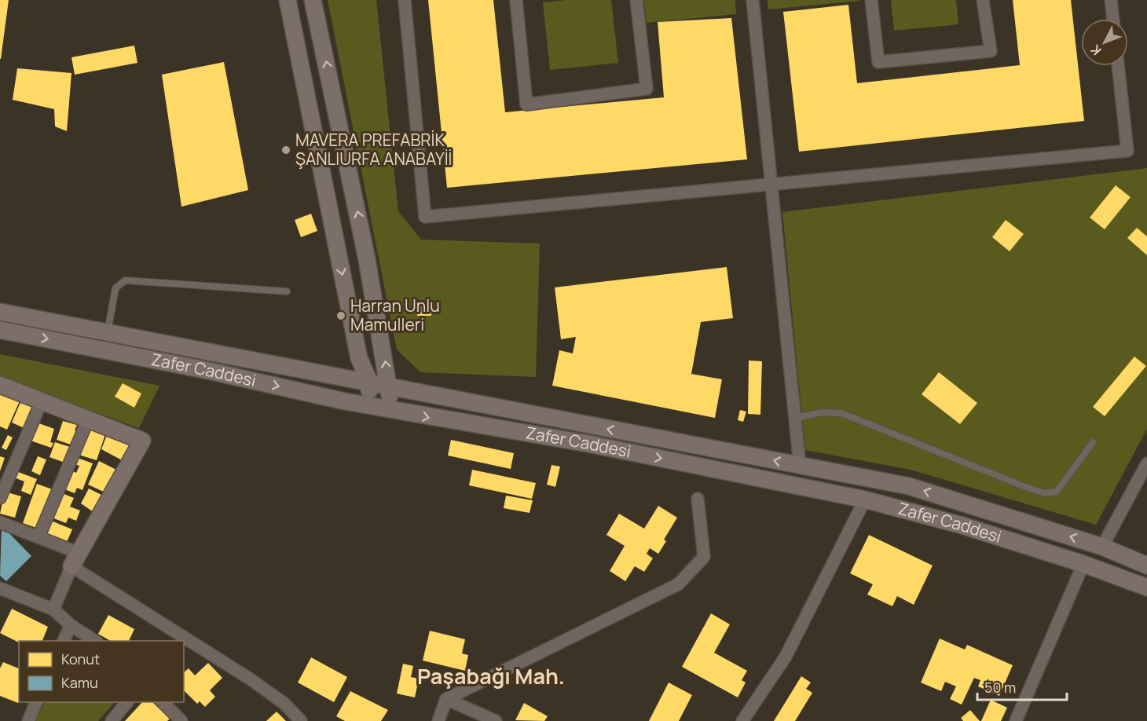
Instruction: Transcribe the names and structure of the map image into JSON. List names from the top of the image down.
{
  "streets": {
    "main road": ["Zafer Caddesi"]
  },
  "districts": ["Paşabağı Mah."],
  "places": ["MAVERA PREFABRİK ŞANLIURFA ANABAYİİ", "Harran Unlu Mamulleri"],
  "legend": ["Konut", "Kamu"],
  "scale_bar": "50 m",
  "north": "bottom left"
}
